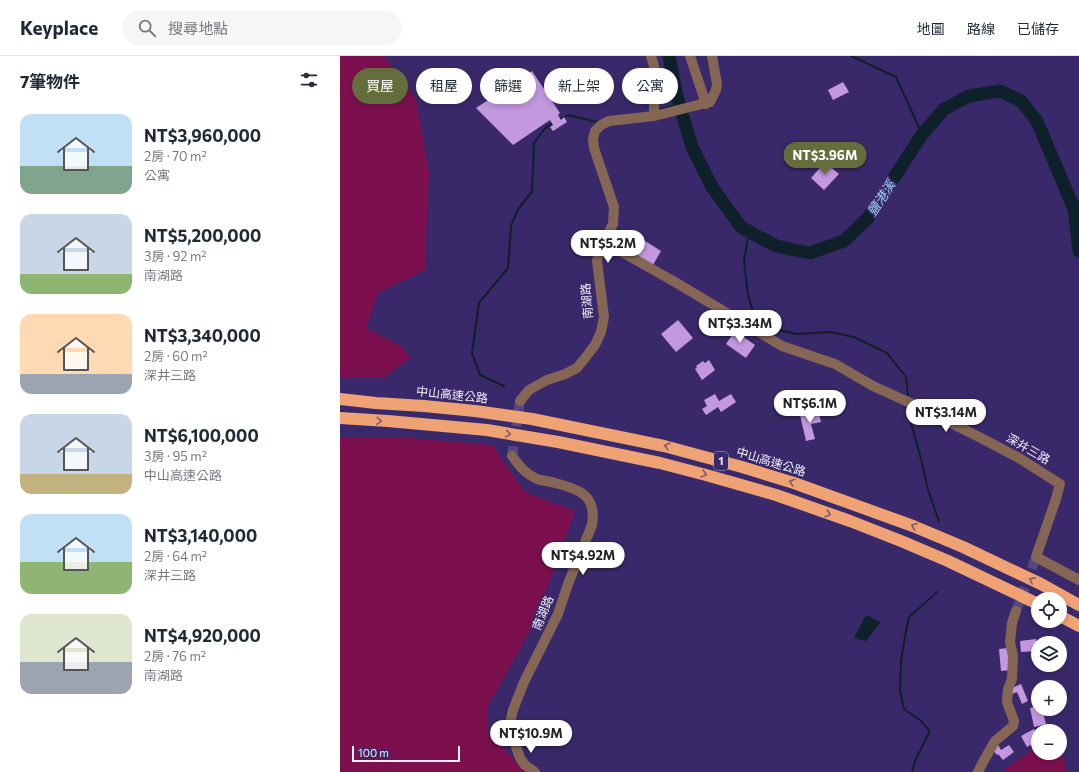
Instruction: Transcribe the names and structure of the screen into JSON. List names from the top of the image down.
{
  "streets": {
    "highway": ["中山高速公路", "1"],
    "street": ["南湖路", "深井三路"]
  },
  "crossings": [
    ["南湖路", "深井三路"]
  ],
  "water": ["鹽港溪"],
  "scale_bar": "100 m",
  "page": {
    "header": "Keyplace",
    "search": "搜尋地點",
    "nav": ["地圖", "路線", "已儲存"],
    "heading": "7筆物件",
    "chip": [
      "買屋",
      "租屋",
      "篩選",
      "新上架",
      "公寓"
    ],
    "list": [
      {
        "name": "NT$3,960,000",
        "note": "2房 · 70 m² · 公寓"
      },
      {
        "name": "NT$5,200,000",
        "note": "3房 · 92 m² · 南湖路"
      },
      {
        "name": "NT$3,340,000",
        "note": "2房 · 60 m² · 深井三路"
      },
      {
        "name": "NT$6,100,000",
        "note": "3房 · 95 m² · 中山高速公路"
      },
      {
        "name": "NT$3,140,000",
        "note": "2房 · 64 m² · 深井三路"
      },
      {
        "name": "NT$4,920,000",
        "note": "2房 · 76 m² · 南湖路"
      }
    ],
    "price": [
      "NT$3.96M",
      "NT$5.2M",
      "NT$3.34M",
      "NT$6.1M",
      "NT$3.14M",
      "NT$4.92M",
      "NT$10.9M"
    ],
    "map_buttons": ["+", "−"],
    "scale": "100 m"
  }
}
